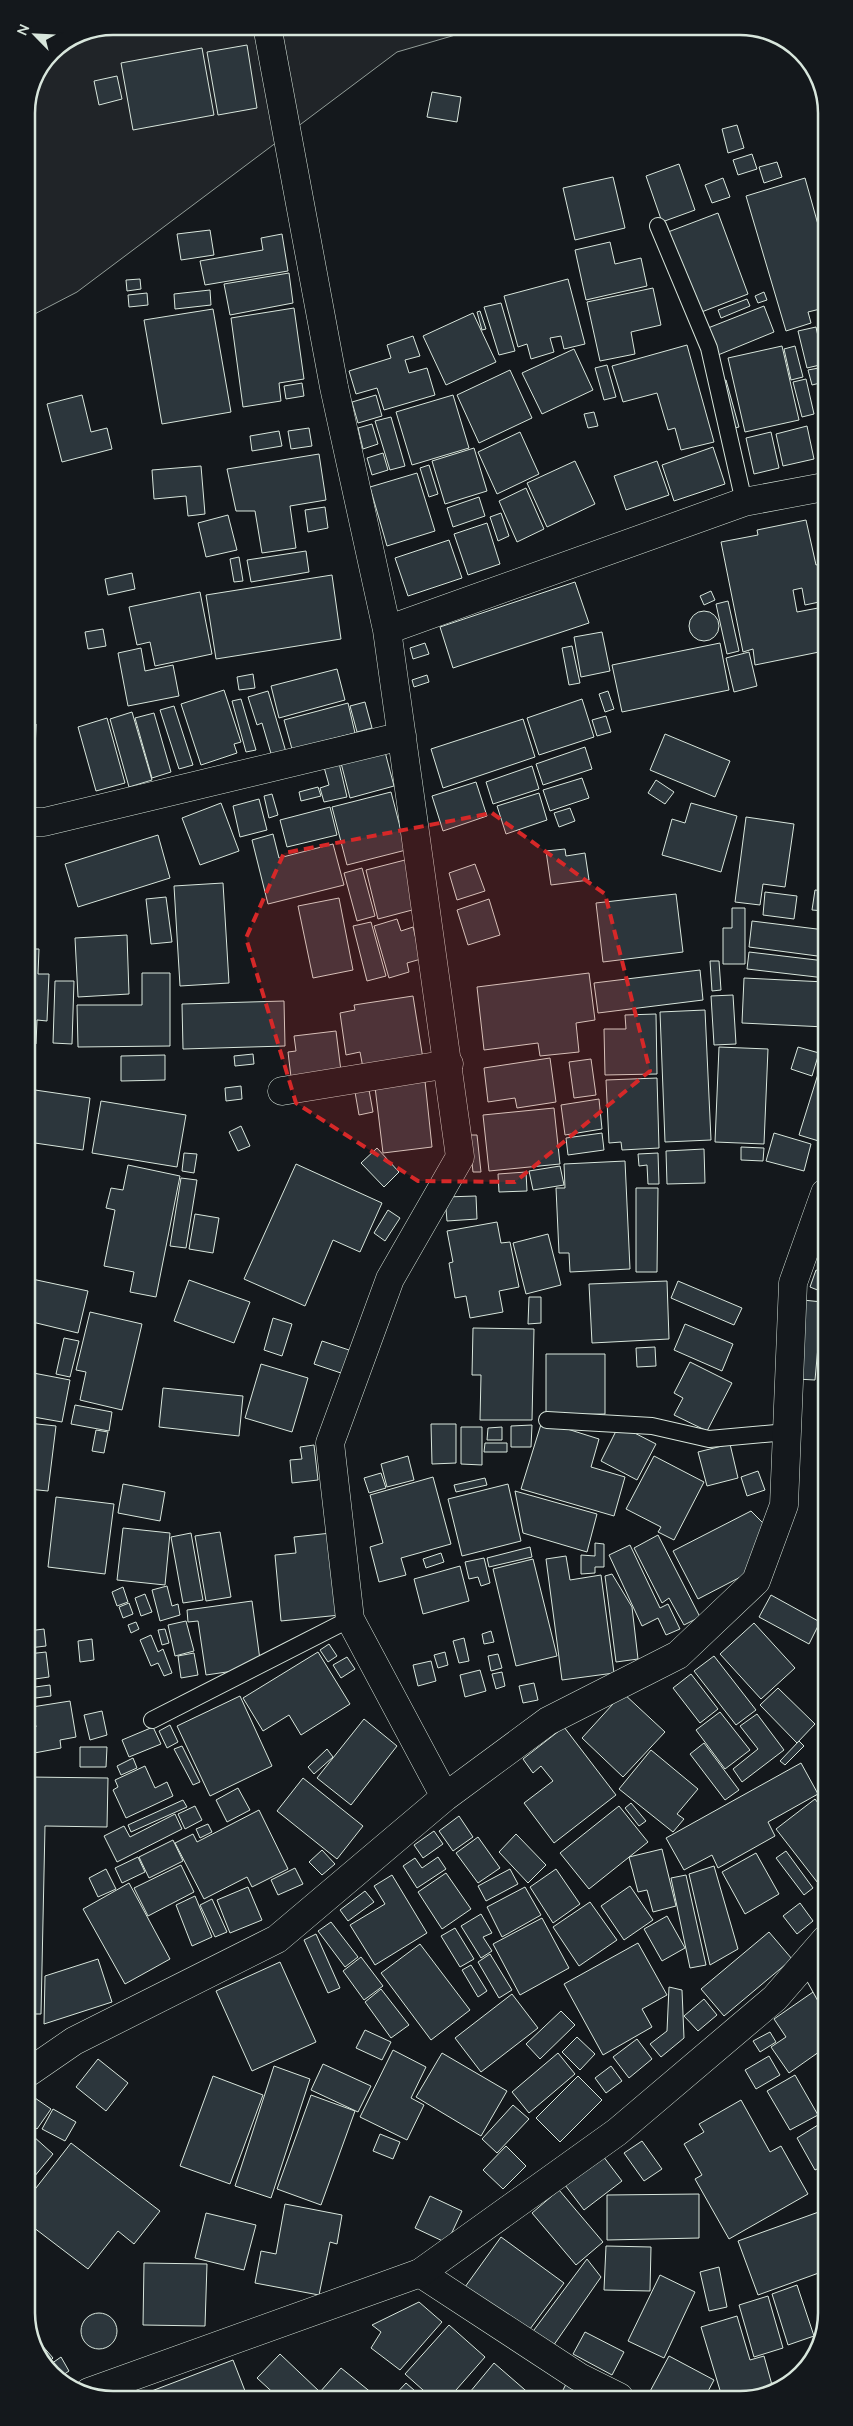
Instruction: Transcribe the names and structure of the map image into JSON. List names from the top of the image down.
{
  "north": "top left"
}
